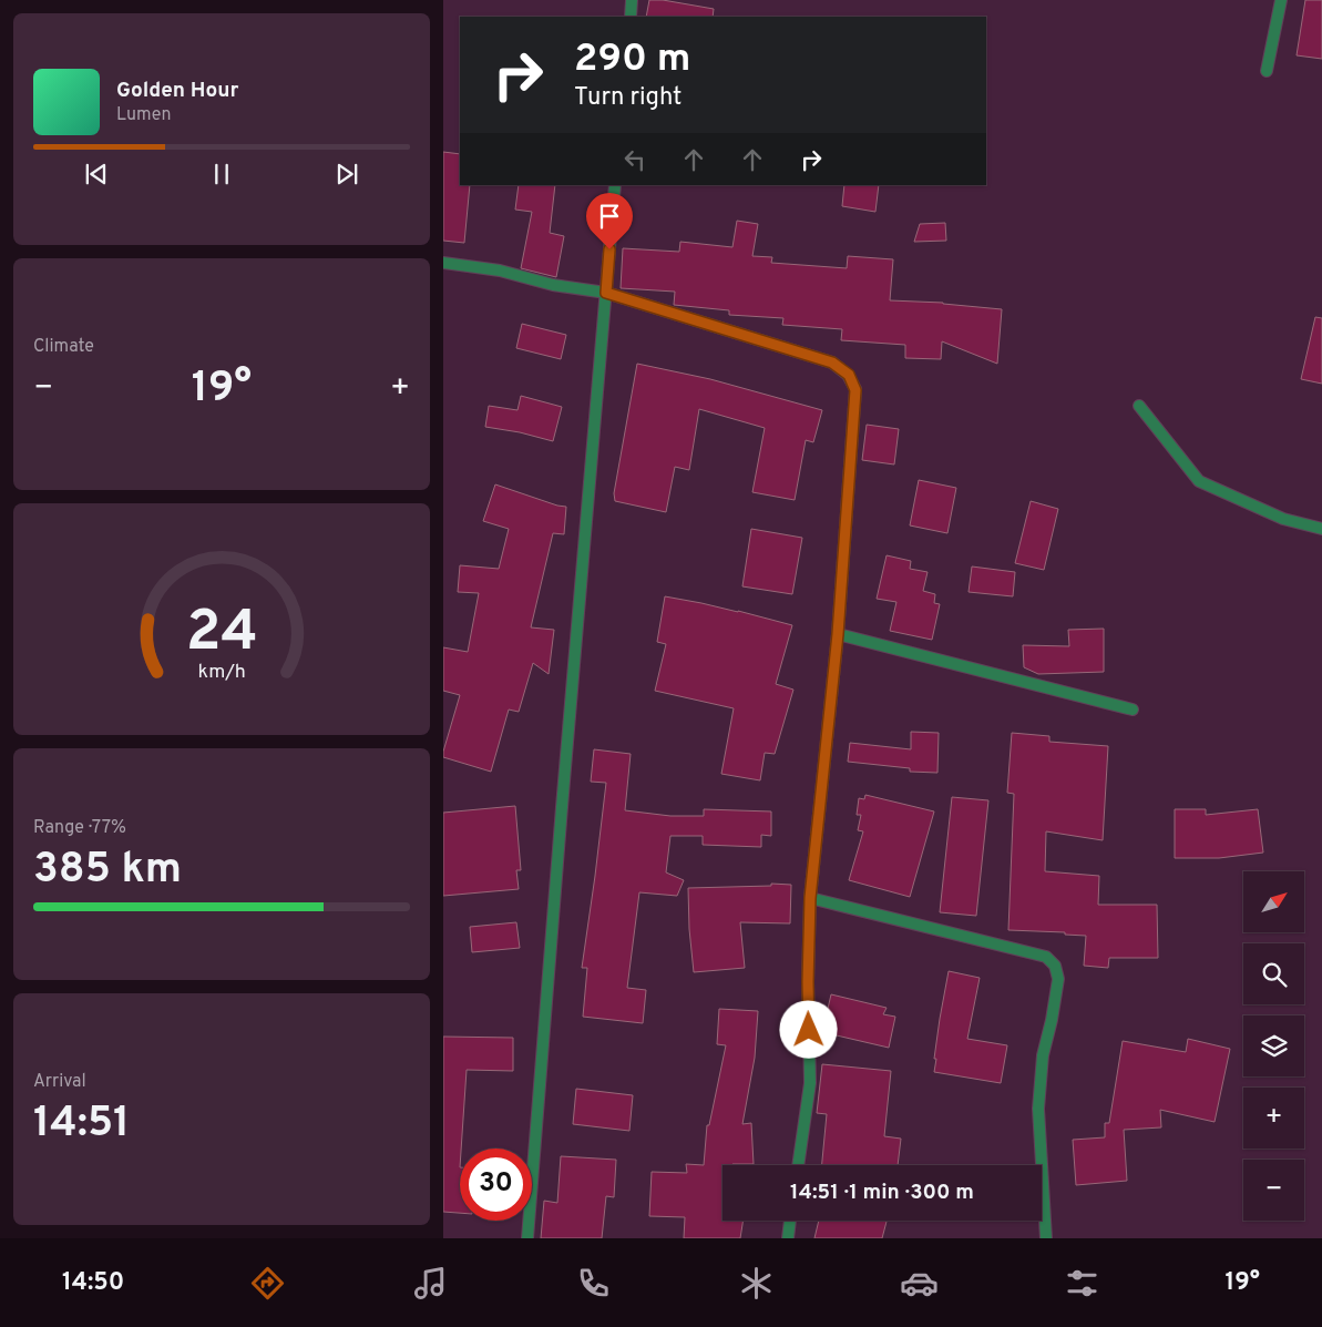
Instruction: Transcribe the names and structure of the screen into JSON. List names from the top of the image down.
{
  "north": "top right",
  "page": {
    "turn": ["290 m", "Turn right"],
    "song": ["Golden Hour", "Lumen"],
    "tile": [
      "Climate",
      ["Range · 77%", "385 km"],
      ["Arrival", "14:51"]
    ],
    "heat": ["−", "19°", "+"],
    "map_buttons": ["+", "−"],
    "limit": "30",
    "trip": "14:51 · 1 min · 300 m",
    "tabs": ["14:50", "19°"],
    "gauge": ["24", "km/h"]
  }
}
